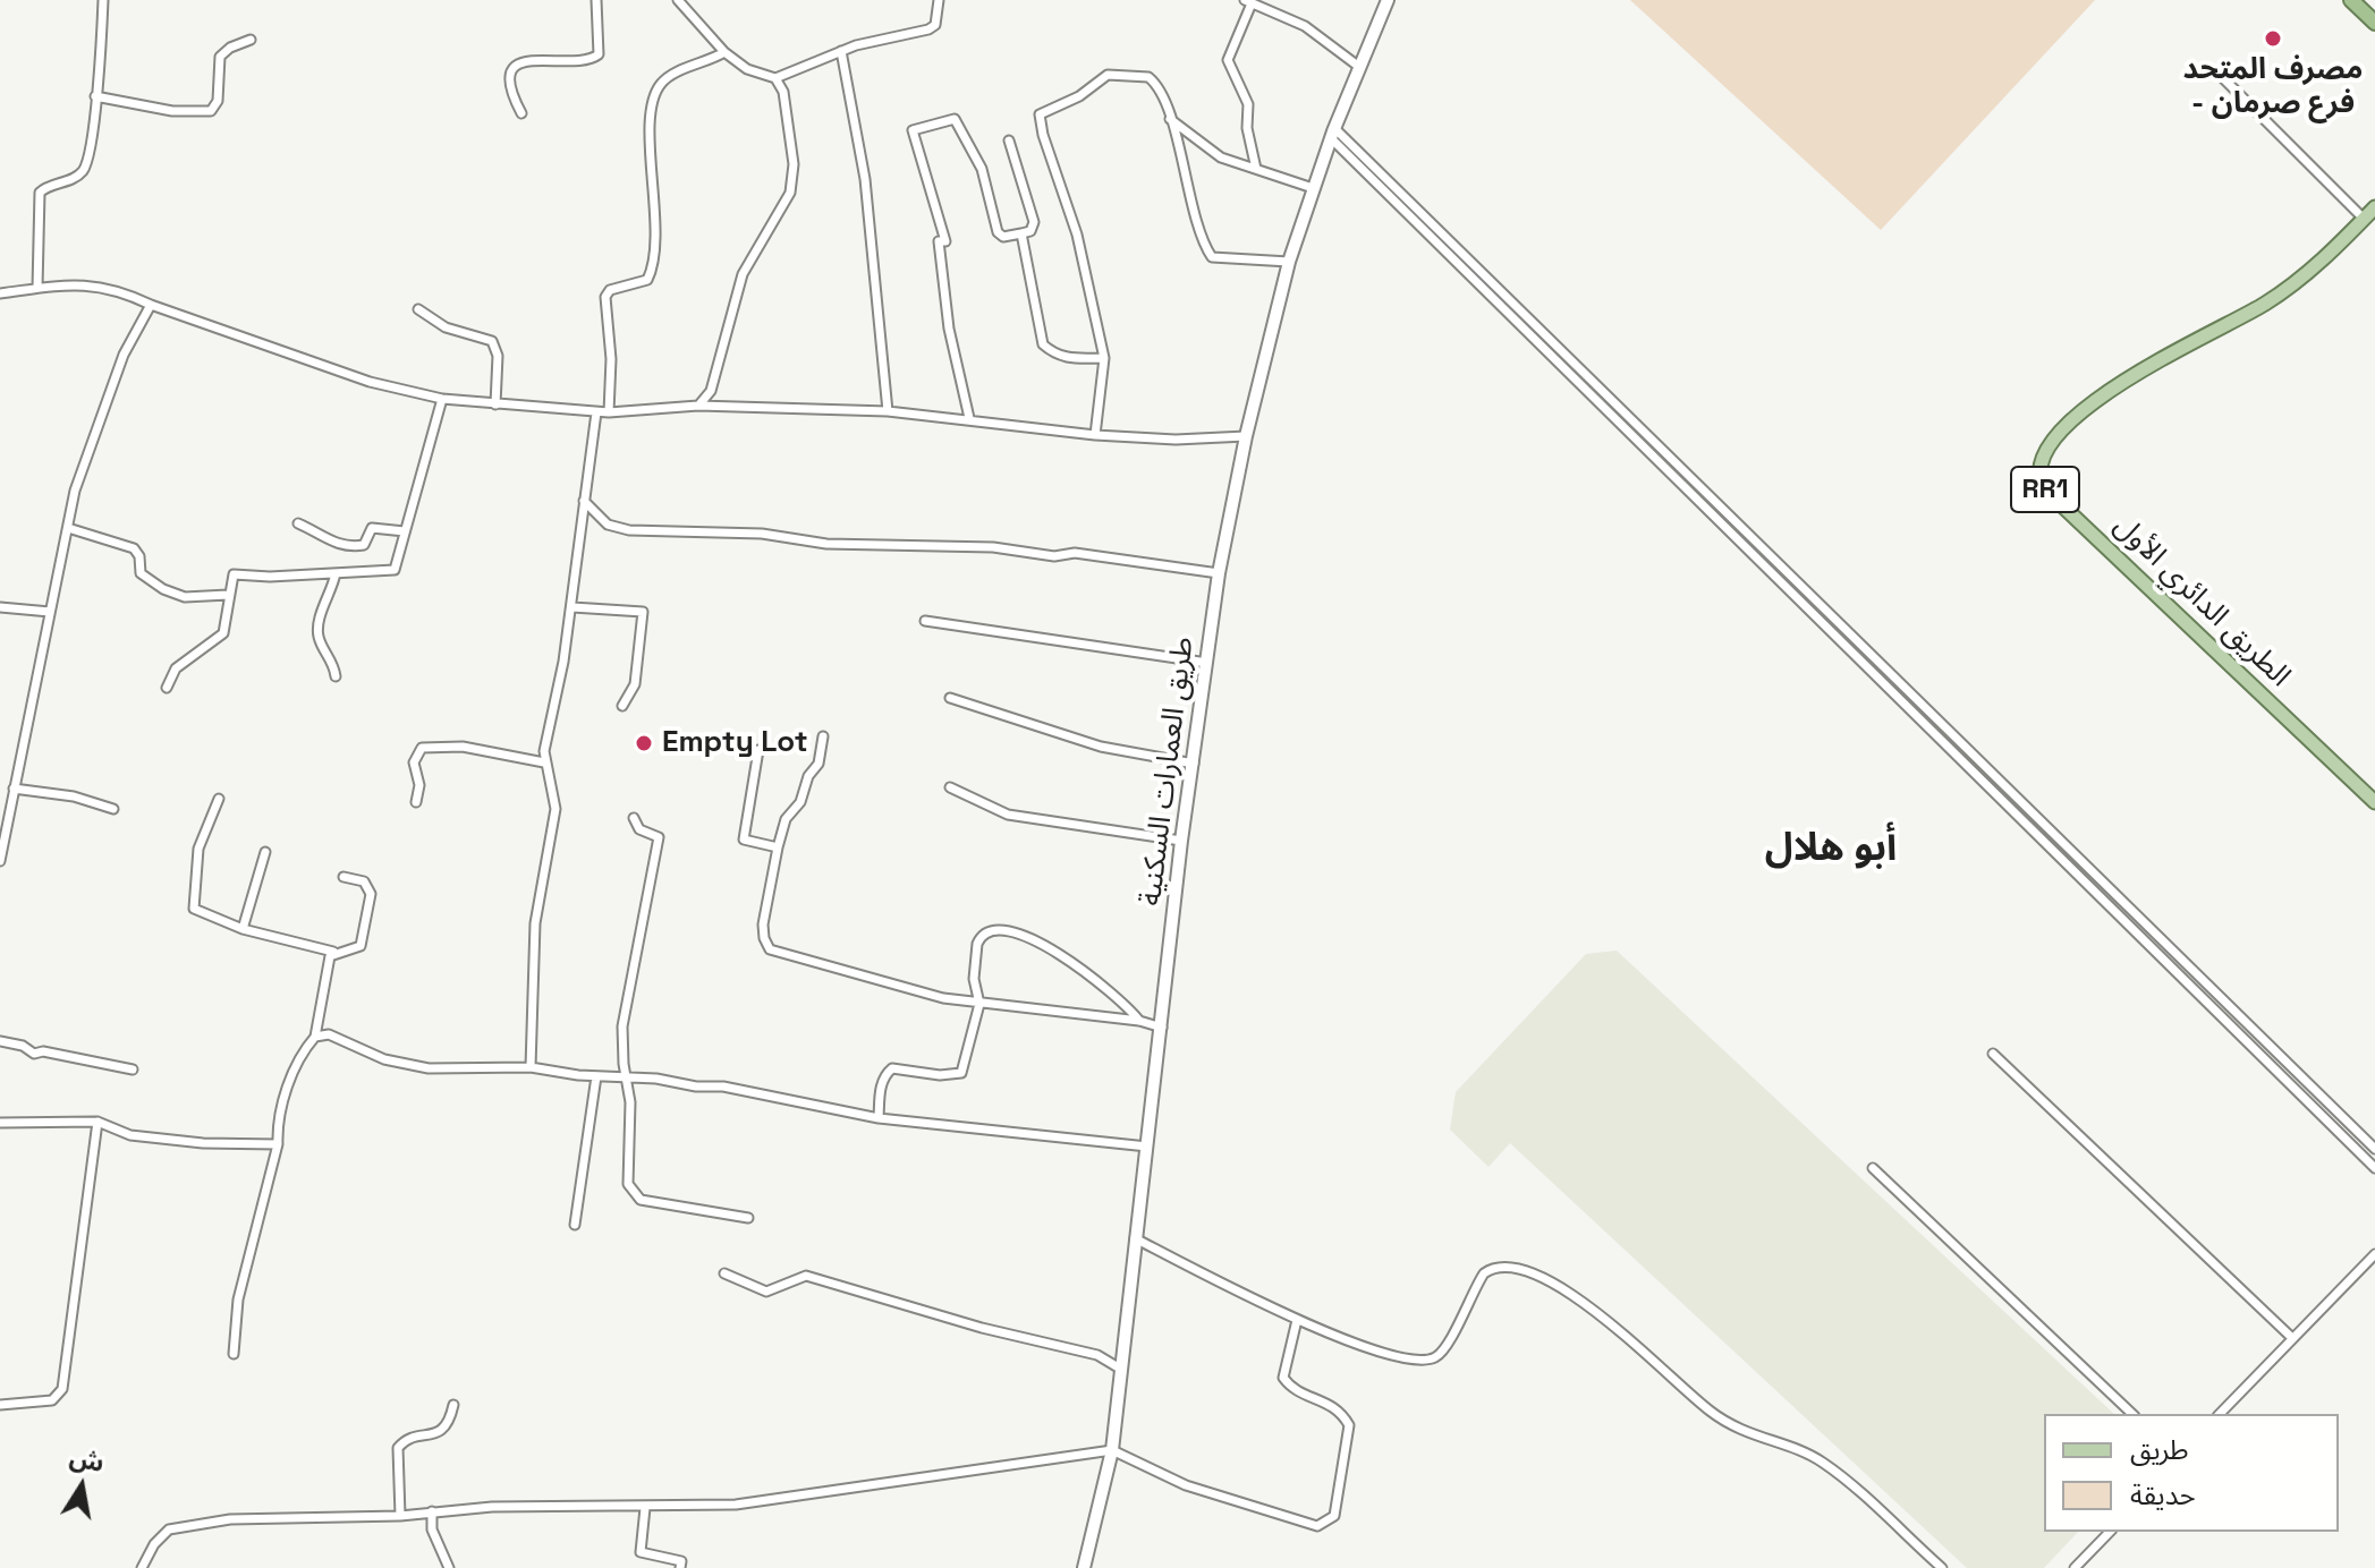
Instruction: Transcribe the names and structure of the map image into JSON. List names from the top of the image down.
{
  "streets": {
    "main road": ["RR1", "الطريق الدائري الأول", "طريق العمارات السكنية"]
  },
  "districts": ["أبو هلال"],
  "places": ["مصرف المتحد - فرع صرمان", "Empty Lot"],
  "legend": ["طريق", "حديقة"],
  "north": "top"
}
